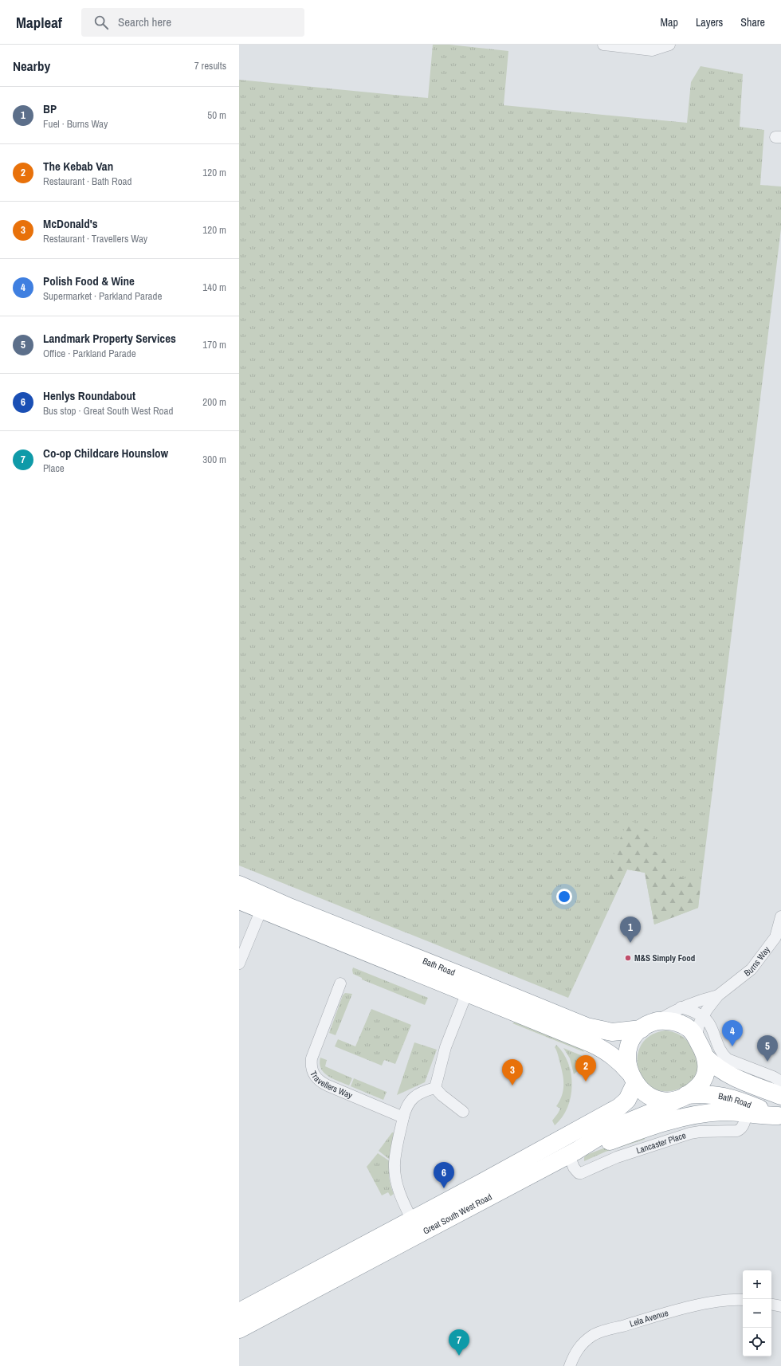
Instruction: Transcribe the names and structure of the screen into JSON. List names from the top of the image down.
{
  "streets": {
    "highway": ["Bath Road", "Great South West Road"],
    "street": ["Burns Way", "Travellers Way", "Lela Avenue"]
  },
  "crossings": [
    ["Burns Way", "Bath Road"],
    ["Burns Way", "Great South West Road"],
    ["Bath Road", "Great South West Road"]
  ],
  "places": ["M&S Simply Food"],
  "page": {
    "header": "Mapleaf",
    "search": "Search here",
    "nav": ["Map", "Layers", "Share"],
    "heading": ["Nearby", "7 results"],
    "list": [
      {
        "mark": "1",
        "name": "BP",
        "note": "Fuel · Burns Way",
        "value": "50 m"
      },
      {
        "mark": "2",
        "name": "The Kebab Van",
        "note": "Restaurant · Bath Road",
        "value": "120 m"
      },
      {
        "mark": "3",
        "name": "McDonald's",
        "note": "Restaurant · Travellers Way",
        "value": "120 m"
      },
      {
        "mark": "4",
        "name": "Polish Food & Wine",
        "note": "Supermarket · Parkland Parade",
        "value": "140 m"
      },
      {
        "mark": "5",
        "name": "Landmark Property Services",
        "note": "Office · Parkland Parade",
        "value": "170 m"
      },
      {
        "mark": "6",
        "name": "Henlys Roundabout",
        "note": "Bus stop · Great South West Road",
        "value": "200 m"
      },
      {
        "mark": "7",
        "name": "Co-op Childcare Hounslow",
        "note": "Place",
        "value": "300 m"
      }
    ],
    "pins": [
      "1",
      "4",
      "5",
      "2",
      "3",
      "6",
      "7"
    ],
    "map_buttons": ["+", "−"]
  }
}
